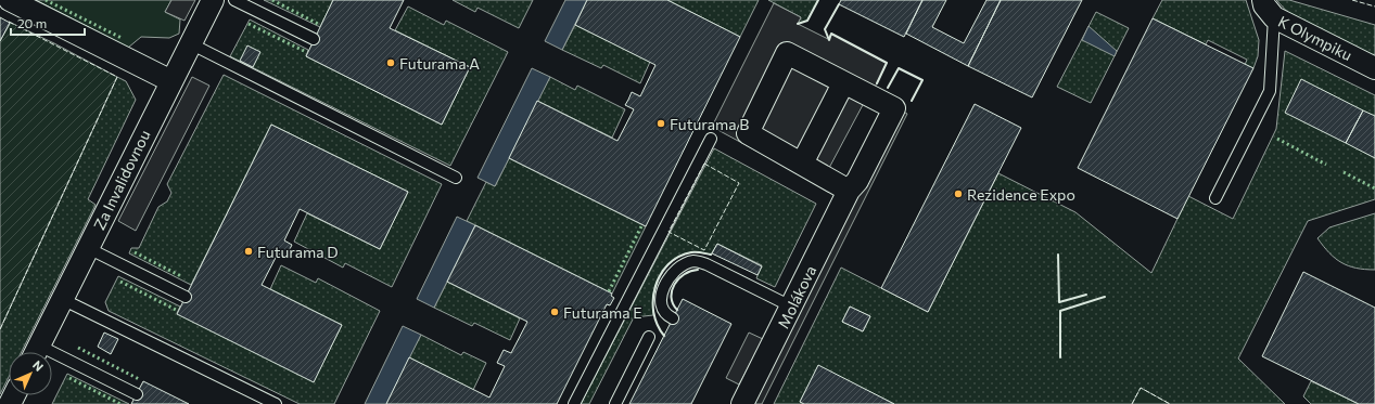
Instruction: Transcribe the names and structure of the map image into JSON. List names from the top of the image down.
{
  "streets": {
    "street": ["K Olympiku", "Za Invalidovnou", "Molákova"]
  },
  "places": [
    "Futurama A",
    "Futurama B",
    "Rezidence Expo",
    "Futurama D",
    "Futurama E"
  ],
  "scale_bar": "20 m",
  "north": "top right"
}
